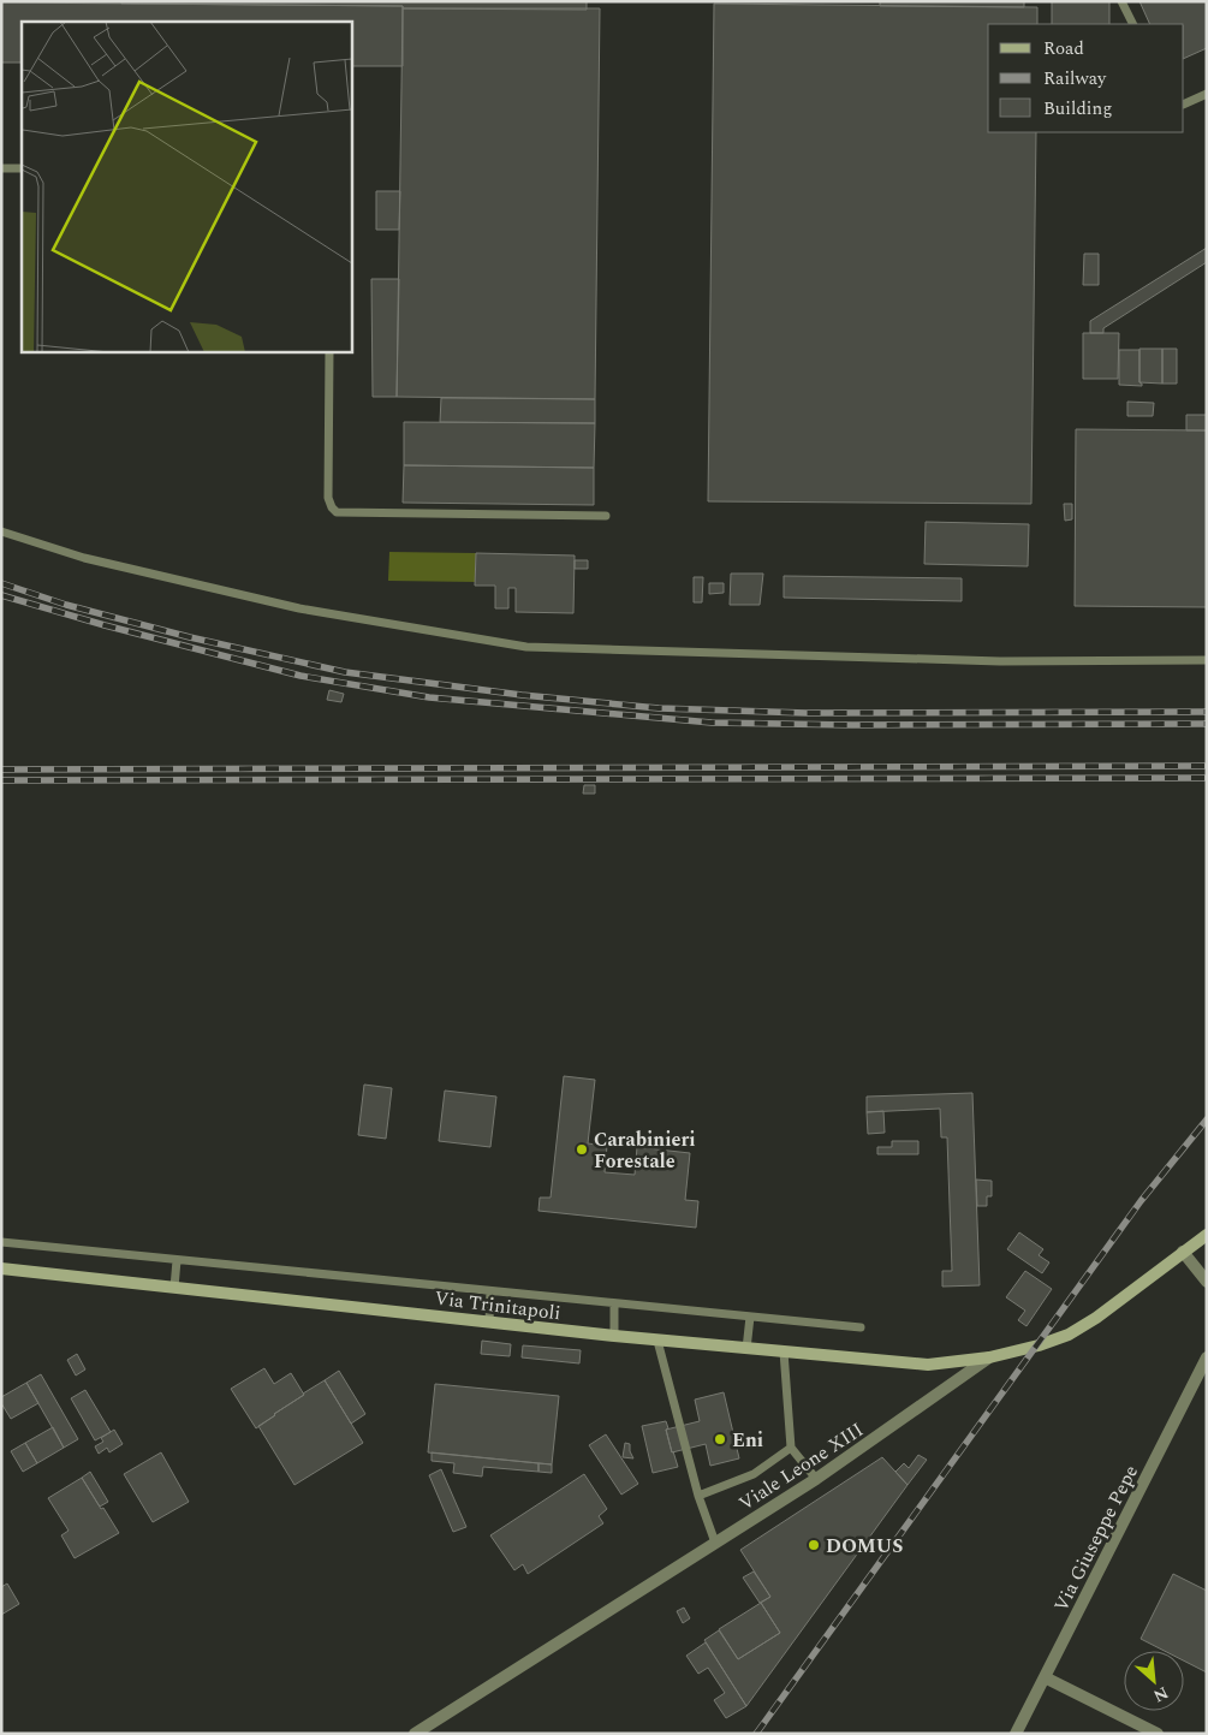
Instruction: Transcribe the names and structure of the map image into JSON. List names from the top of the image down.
{
  "streets": {
    "main road": ["Via Trinitapoli", "Viale Leone XIII"],
    "street": ["Via Giuseppe Pepe"]
  },
  "crossings": [
    ["Via Trinitapoli", "Viale Leone XIII"]
  ],
  "places": ["Carabinieri Forestale", "Eni", "DOMUS"],
  "legend": ["Road", "Railway", "Building"],
  "north": "bottom right"
}
